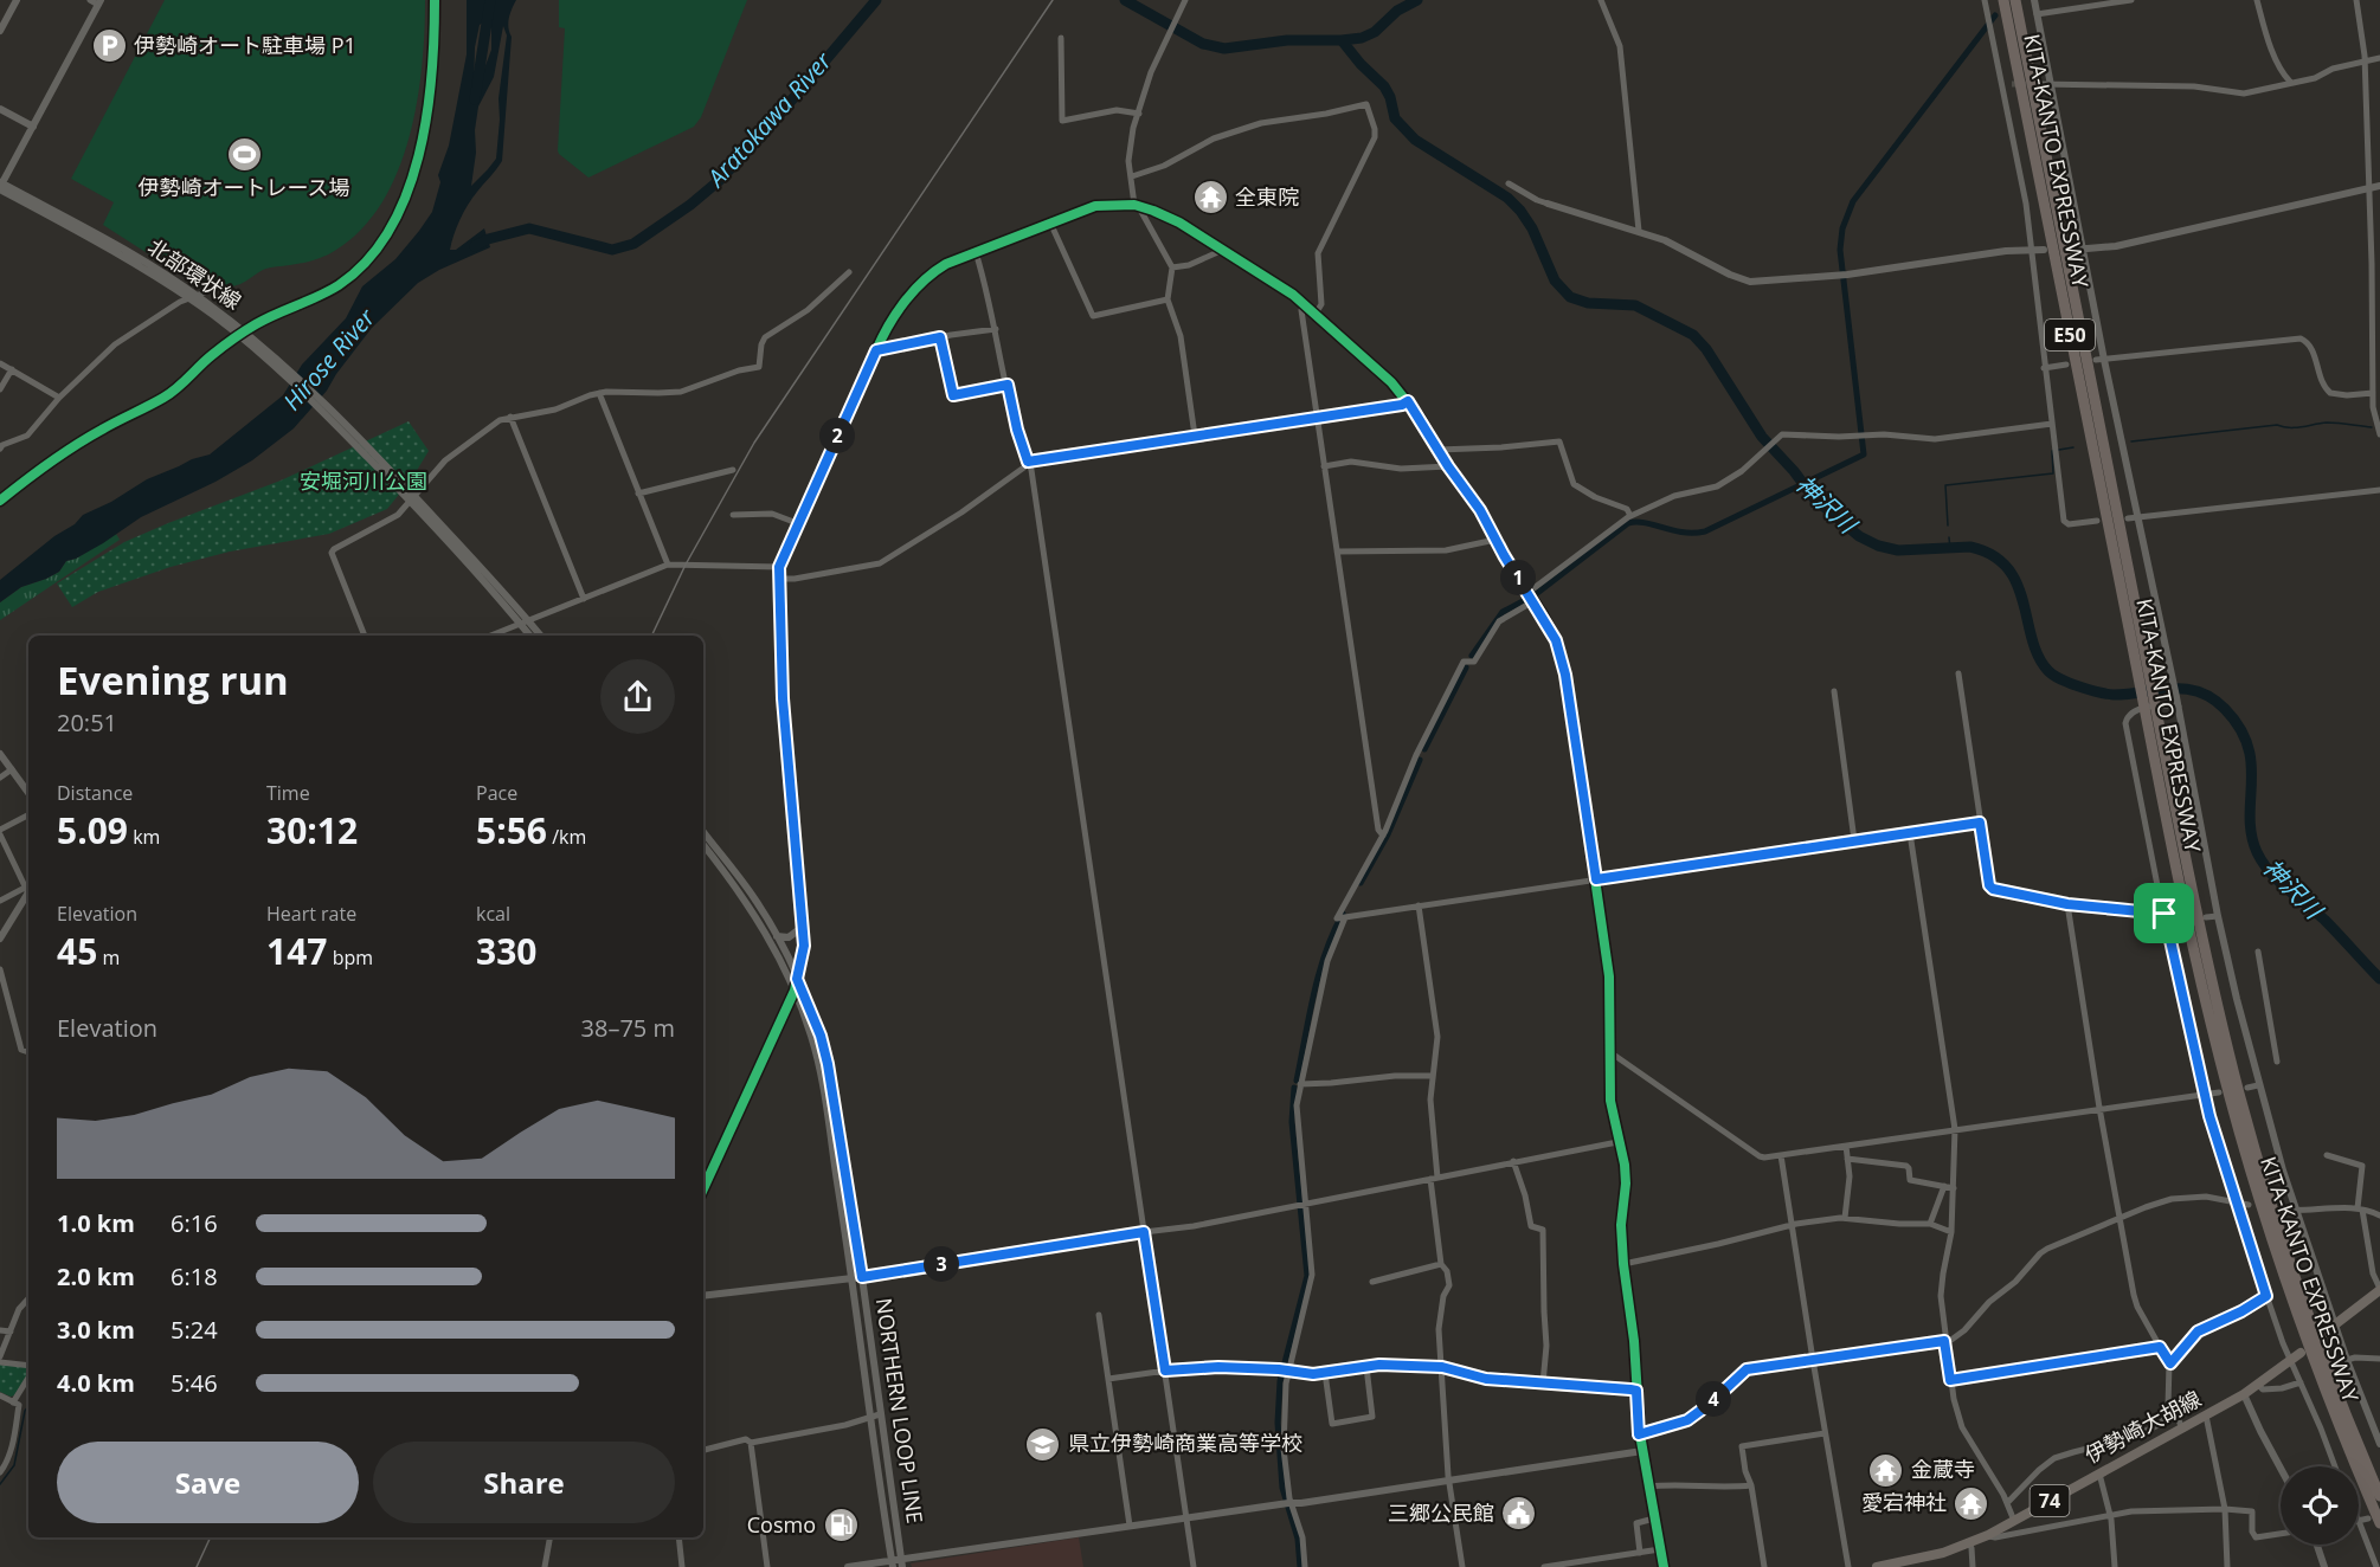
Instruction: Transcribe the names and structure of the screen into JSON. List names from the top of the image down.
{
  "streets": {
    "highway": ["KITA-KANTO EXPRESSWAY", "E50"],
    "main road": ["伊勢崎大胡線", "74"],
    "street": ["北部環状線", "NORTHERN LOOP LINE"]
  },
  "water": ["Aratokawa River", "Hirose River", "神沢川"],
  "parks": ["安堀河川公園"],
  "places": {
    "parking": ["伊勢崎オート駐車場 P1"],
    "sports": ["伊勢崎オートレース場"],
    "temple": ["全東院", "金蔵寺", "愛宕神社"],
    "school or university": ["県立伊勢崎商業高等学校"],
    "public building": ["三郷公民館"],
    "fuel station": ["Cosmo"]
  },
  "page": {
    "pins": [
      "2",
      "1",
      "3",
      "4"
    ],
    "heading": ["Evening run", "20:51"],
    "stats": [
      ["Distance", "5.09 km"],
      ["Time", "30:12"],
      ["Pace", "5:56 /km"],
      ["Elevation", "45 m"],
      ["Heart rate", "147 bpm"],
      ["kcal", "330"]
    ],
    "chart": ["Elevation", "38–75 m"],
    "list": [
      {
        "name": "1.0 km",
        "note": "6:16"
      },
      {
        "name": "2.0 km",
        "note": "6:18"
      },
      {
        "name": "3.0 km",
        "note": "5:24"
      },
      {
        "name": "4.0 km",
        "note": "5:46"
      }
    ],
    "buttons": ["Save", "Share"]
  }
}
